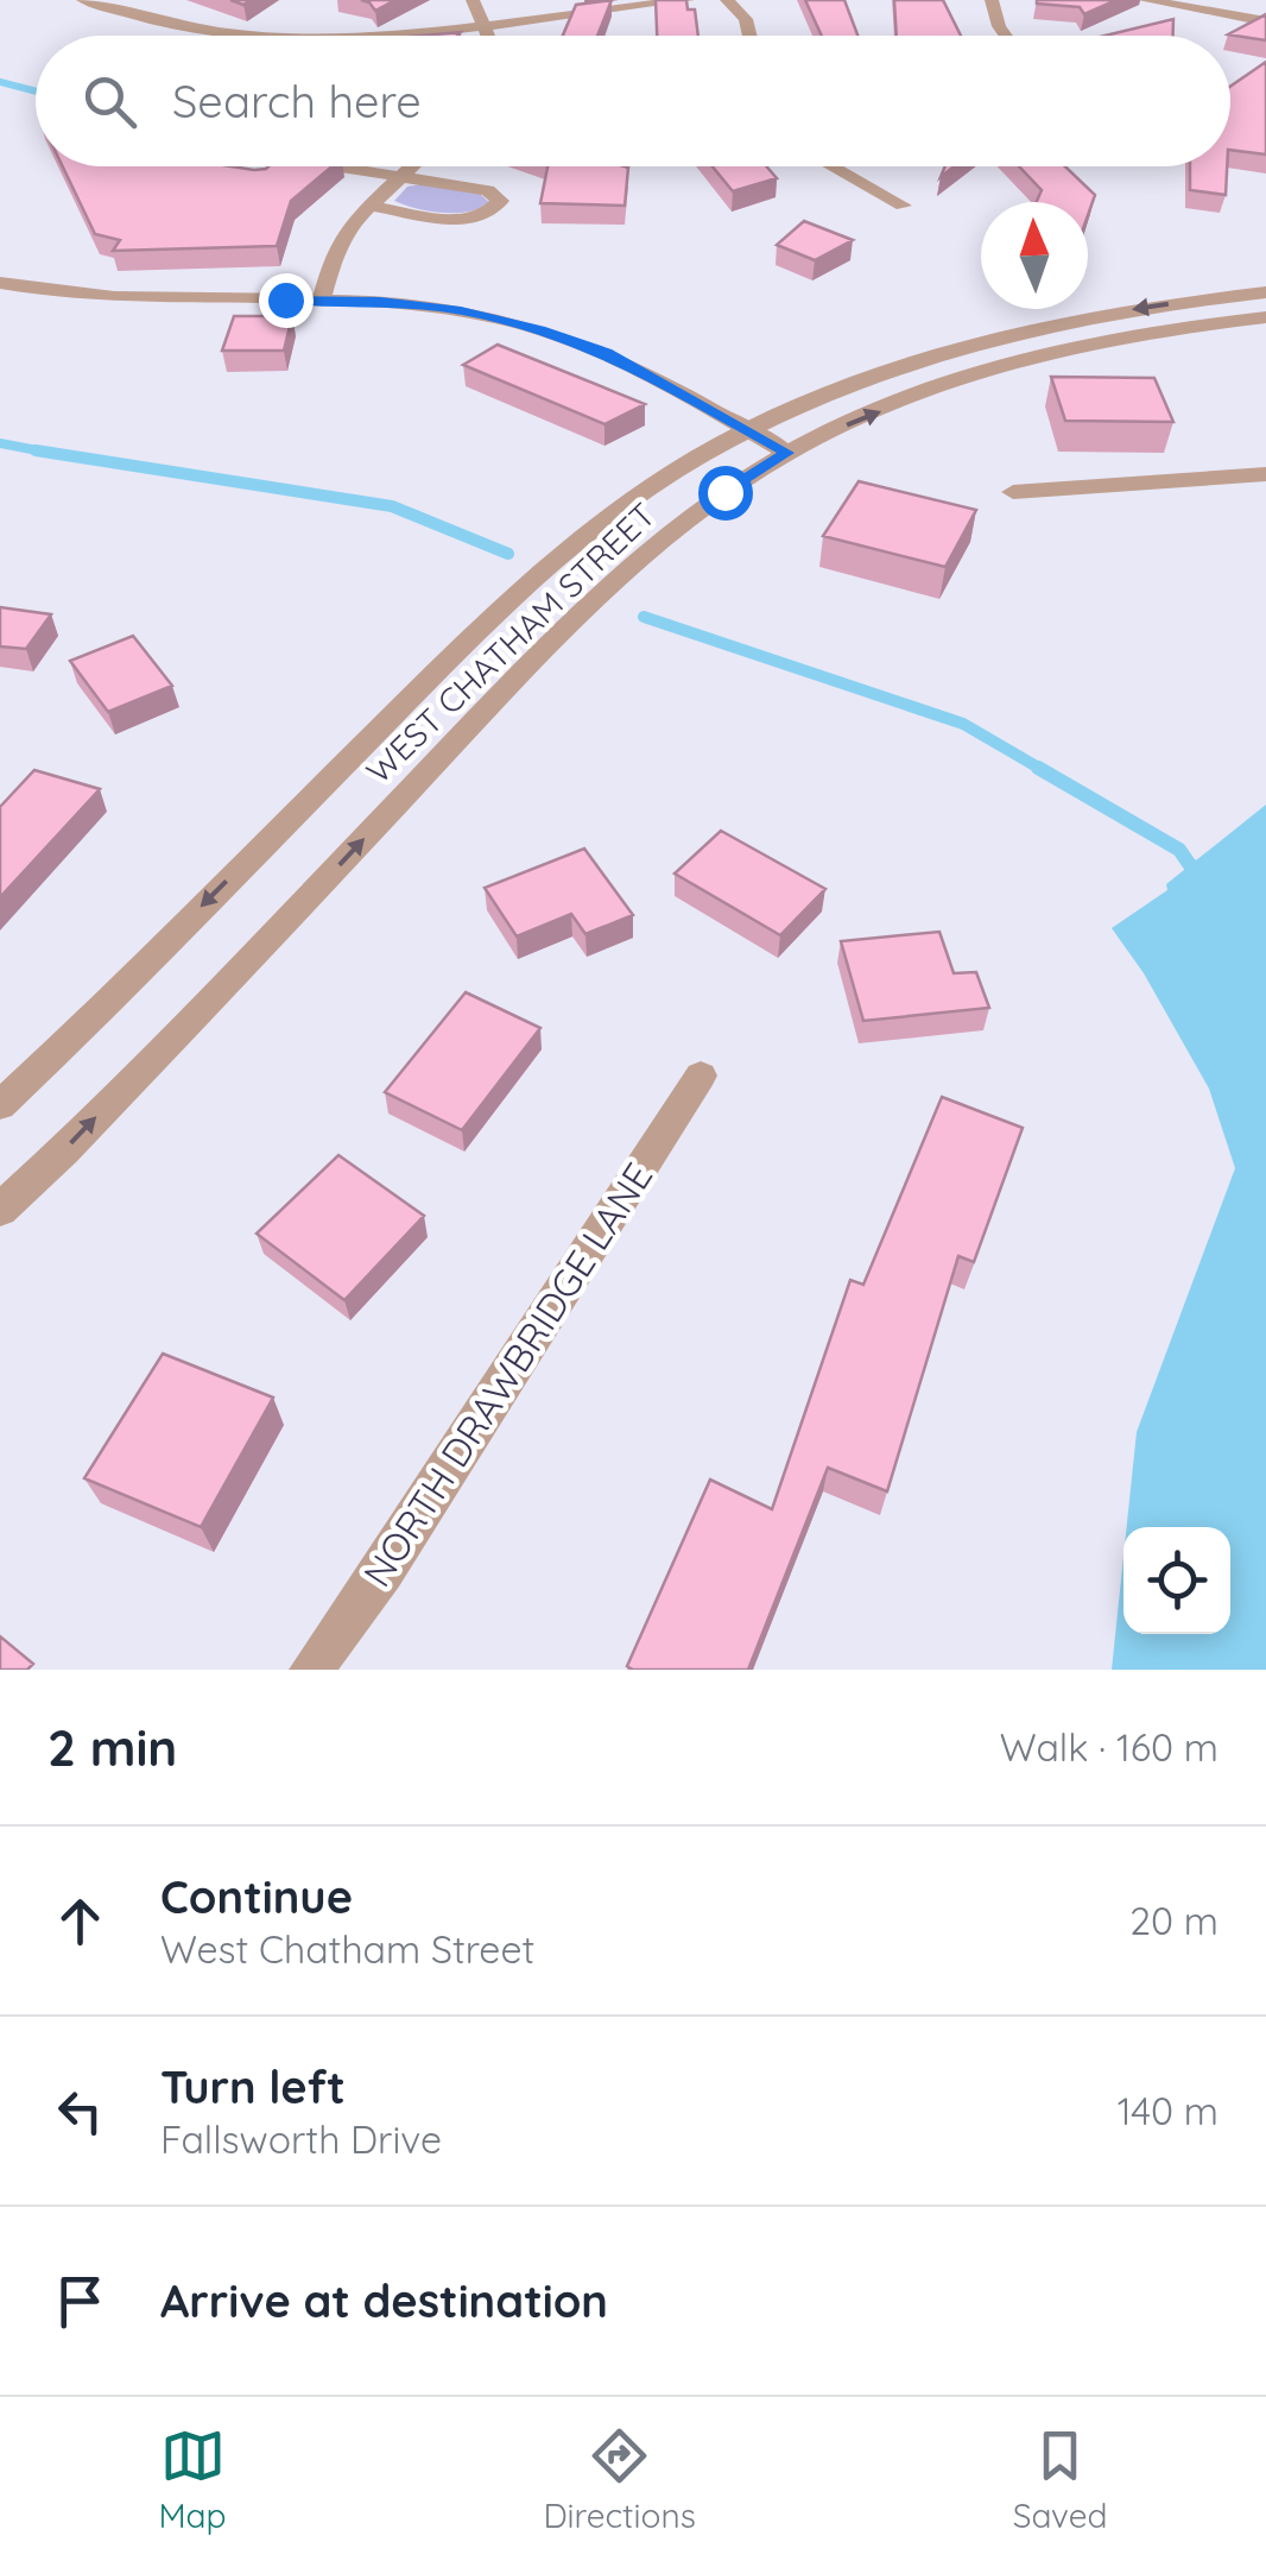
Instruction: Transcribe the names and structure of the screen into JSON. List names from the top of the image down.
{
  "streets": {
    "street": ["WEST CHATHAM STREET", "NORTH DRAWBRIDGE LANE"]
  },
  "north": "top",
  "page": {
    "search": "Search here",
    "heading": ["2 min", "Walk · 160 m"],
    "list": [
      ["Continue", "West Chatham Street", "20 m"],
      ["Turn left", "Fallsworth Drive", "140 m"],
      "Arrive at destination"
    ],
    "nav": ["Map", "Directions", "Saved"]
  }
}
